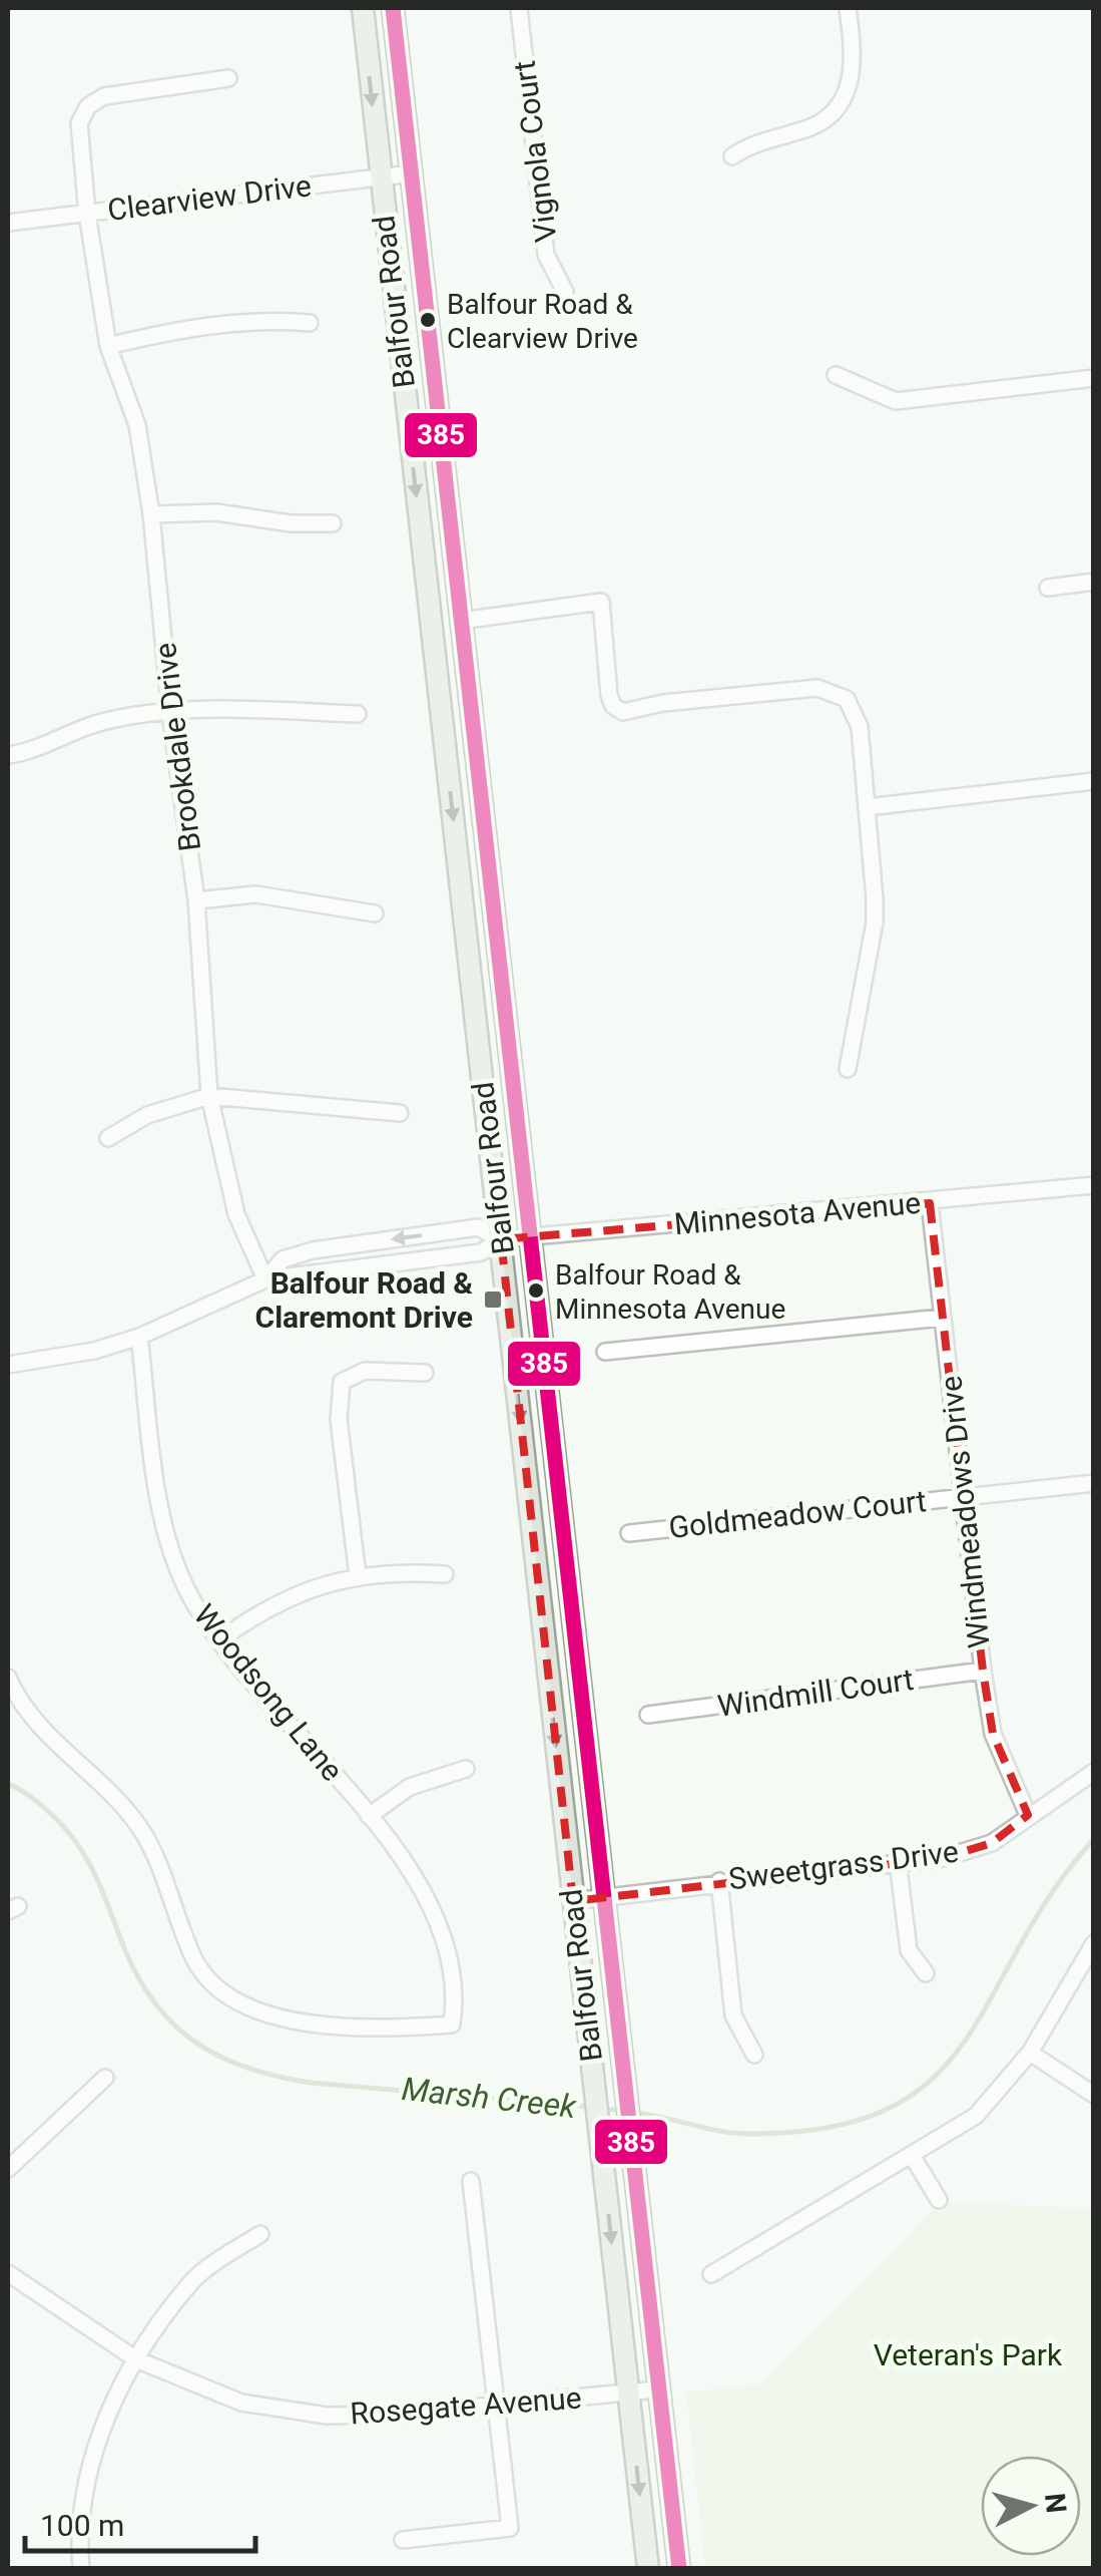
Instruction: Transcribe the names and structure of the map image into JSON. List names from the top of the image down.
{
  "streets": {
    "main road": ["Balfour Road"],
    "street": [
      "Vignola Court",
      "Clearview Drive",
      "Brookdale Drive",
      "Minnesota Avenue",
      "Windmeadows Drive",
      "Goldmeadow Court",
      "Woodsong Lane",
      "Windmill Court",
      "Sweetgrass Drive",
      "Rosegate Avenue"
    ]
  },
  "crossings": [
    ["Clearview Drive", "Balfour Road"],
    ["Clearview Drive", "Brookdale Drive"],
    ["Balfour Road", "Minnesota Avenue"],
    ["Balfour Road", "Sweetgrass Drive"],
    ["Balfour Road", "Rosegate Avenue"],
    ["Minnesota Avenue", "Windmeadows Drive"],
    ["Windmeadows Drive", "Goldmeadow Court"],
    ["Windmeadows Drive", "Windmill Court"],
    ["Windmeadows Drive", "Sweetgrass Drive"]
  ],
  "water": ["Marsh Creek"],
  "parks": ["Veteran's Park"],
  "places": {
    "other": ["Balfour Road & Clearview Drive", "Balfour Road & Minnesota Avenue"],
    "transit": ["Balfour Road & Claremont Drive"]
  },
  "lines": ["transit line 385"],
  "scale_bar": "100 m",
  "north": "right"
}
